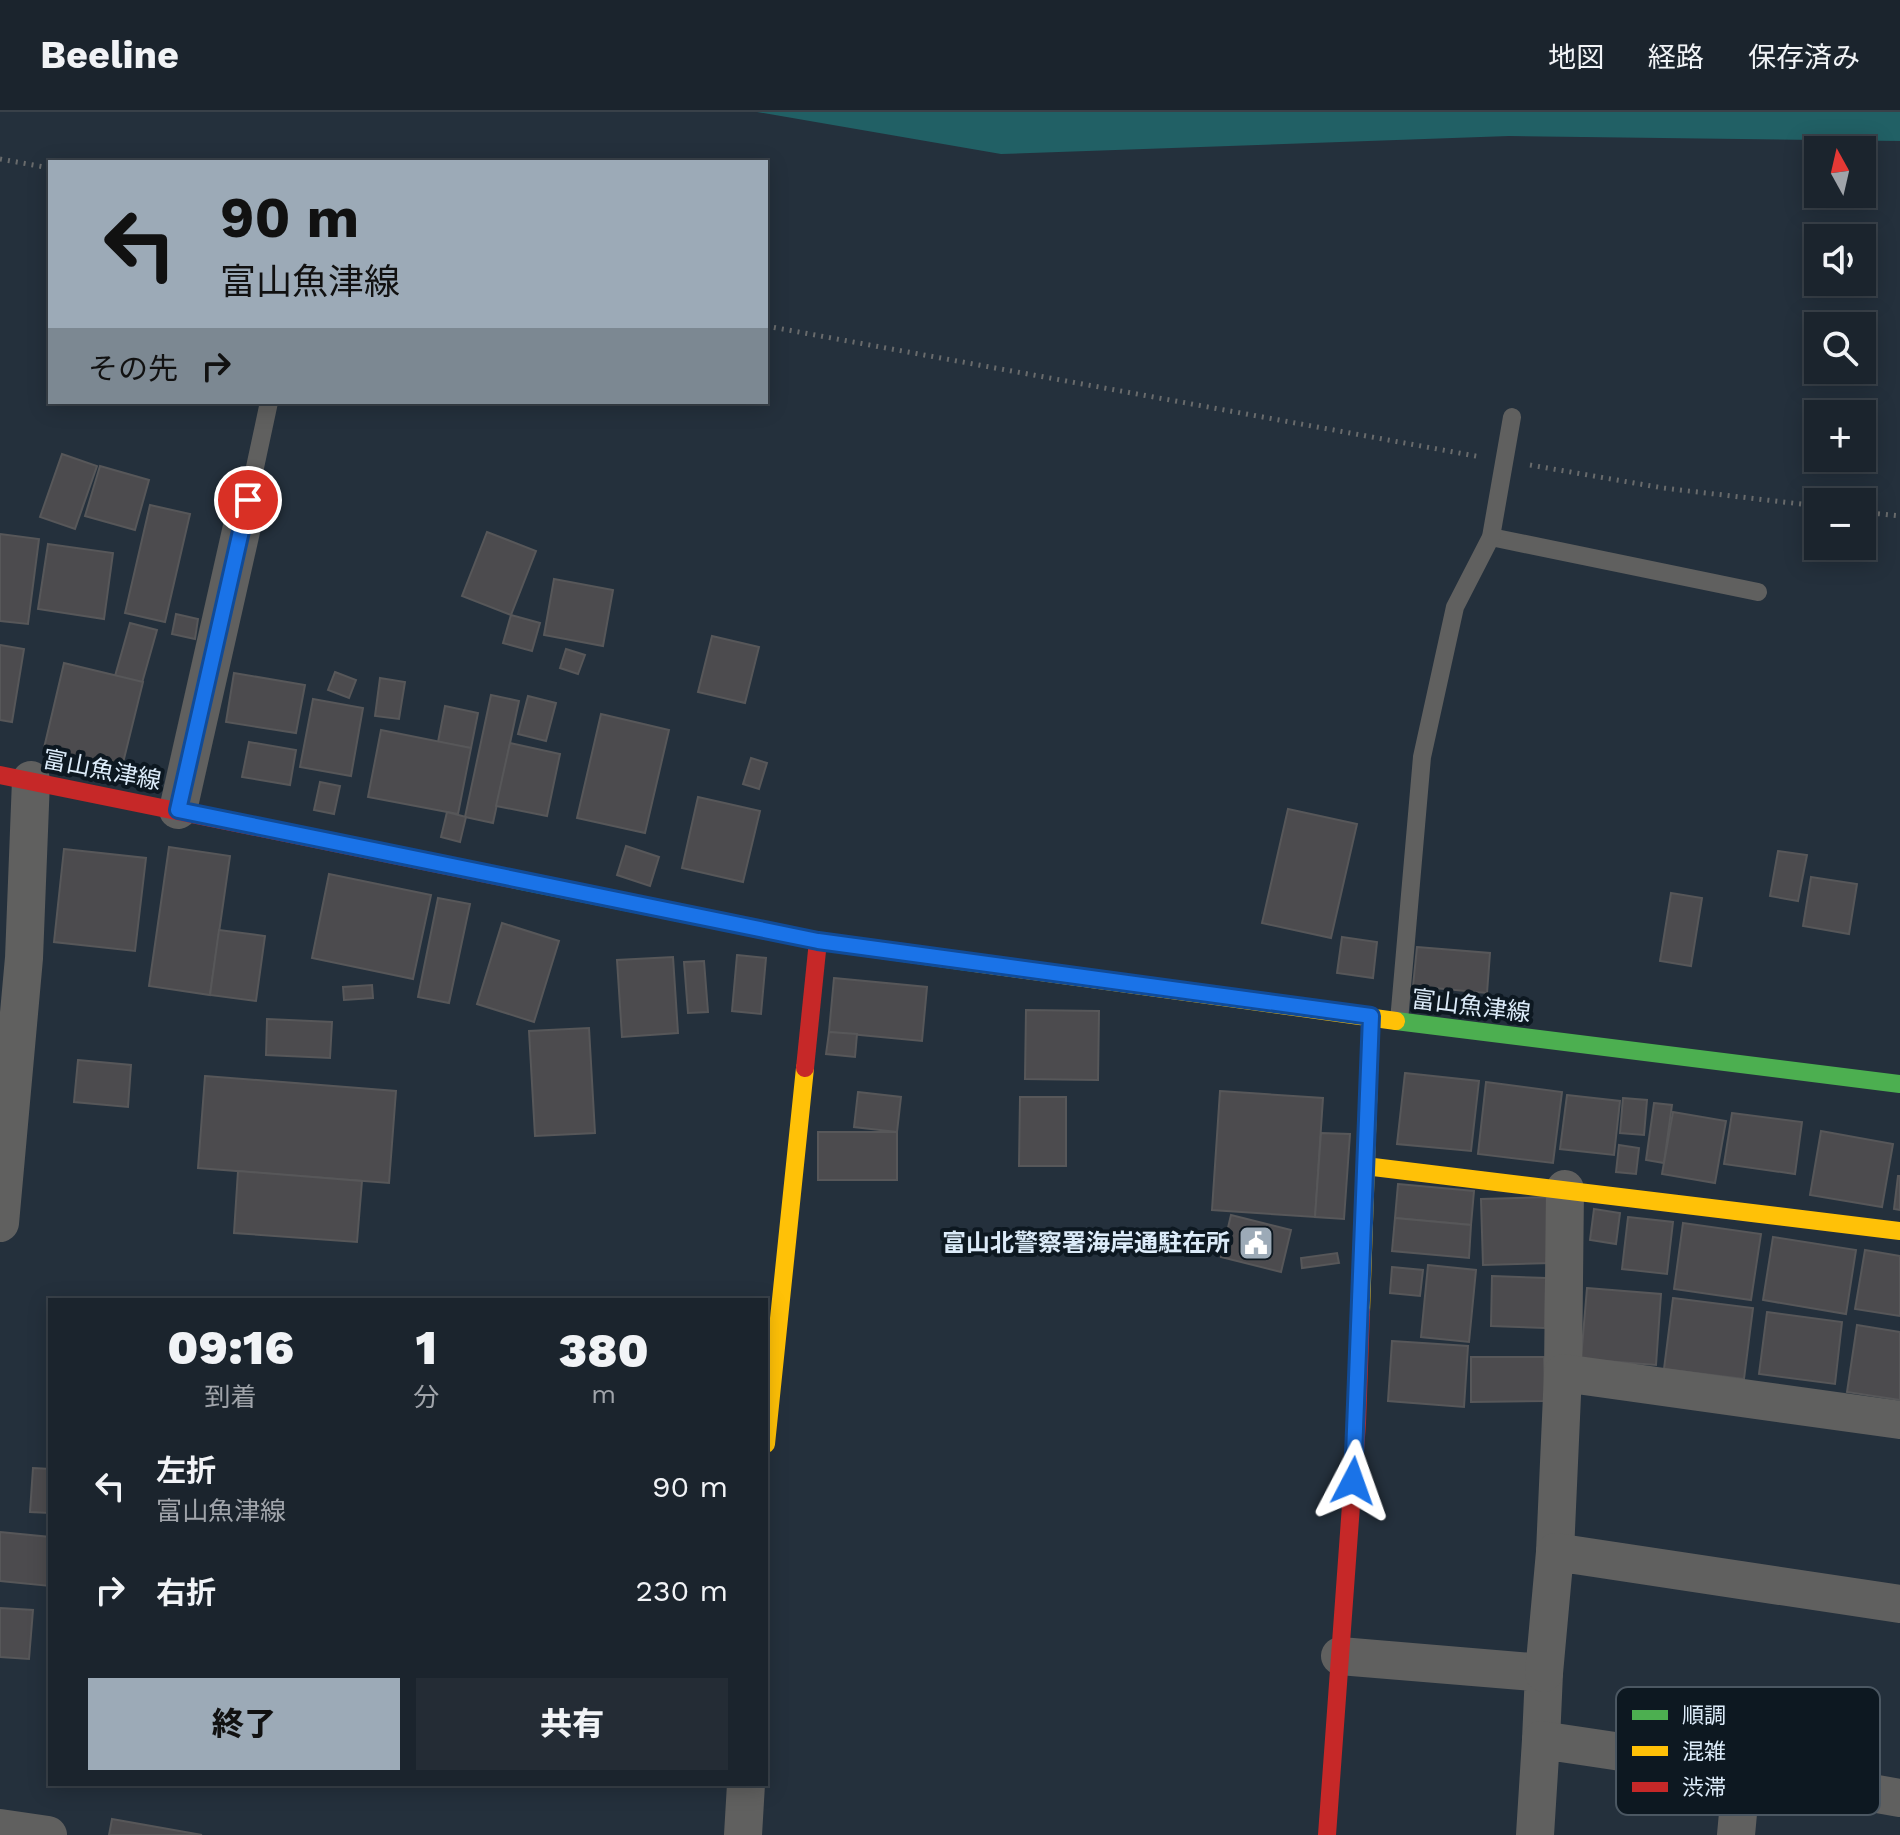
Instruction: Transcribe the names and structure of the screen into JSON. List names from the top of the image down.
{
  "streets": {
    "main road": ["富山魚津線"]
  },
  "places": {
    "public building": ["富山北警察署海岸通駐在所"]
  },
  "legend": ["順調", "混雑", "渋滞"],
  "north": "top",
  "page": {
    "header": "Beeline",
    "nav": ["地図", "経路", "保存済み"],
    "map_buttons": ["+", "−"],
    "turn": ["90 m", "富山魚津線"],
    "then": "その先",
    "eta": [
      "09:16",
      "到着",
      "1",
      "分",
      "380",
      "m"
    ],
    "list": [
      {
        "name": "左折",
        "note": "富山魚津線",
        "value": "90 m"
      },
      {
        "name": "右折",
        "value": "230 m"
      }
    ],
    "buttons": ["終了", "共有"]
  }
}
